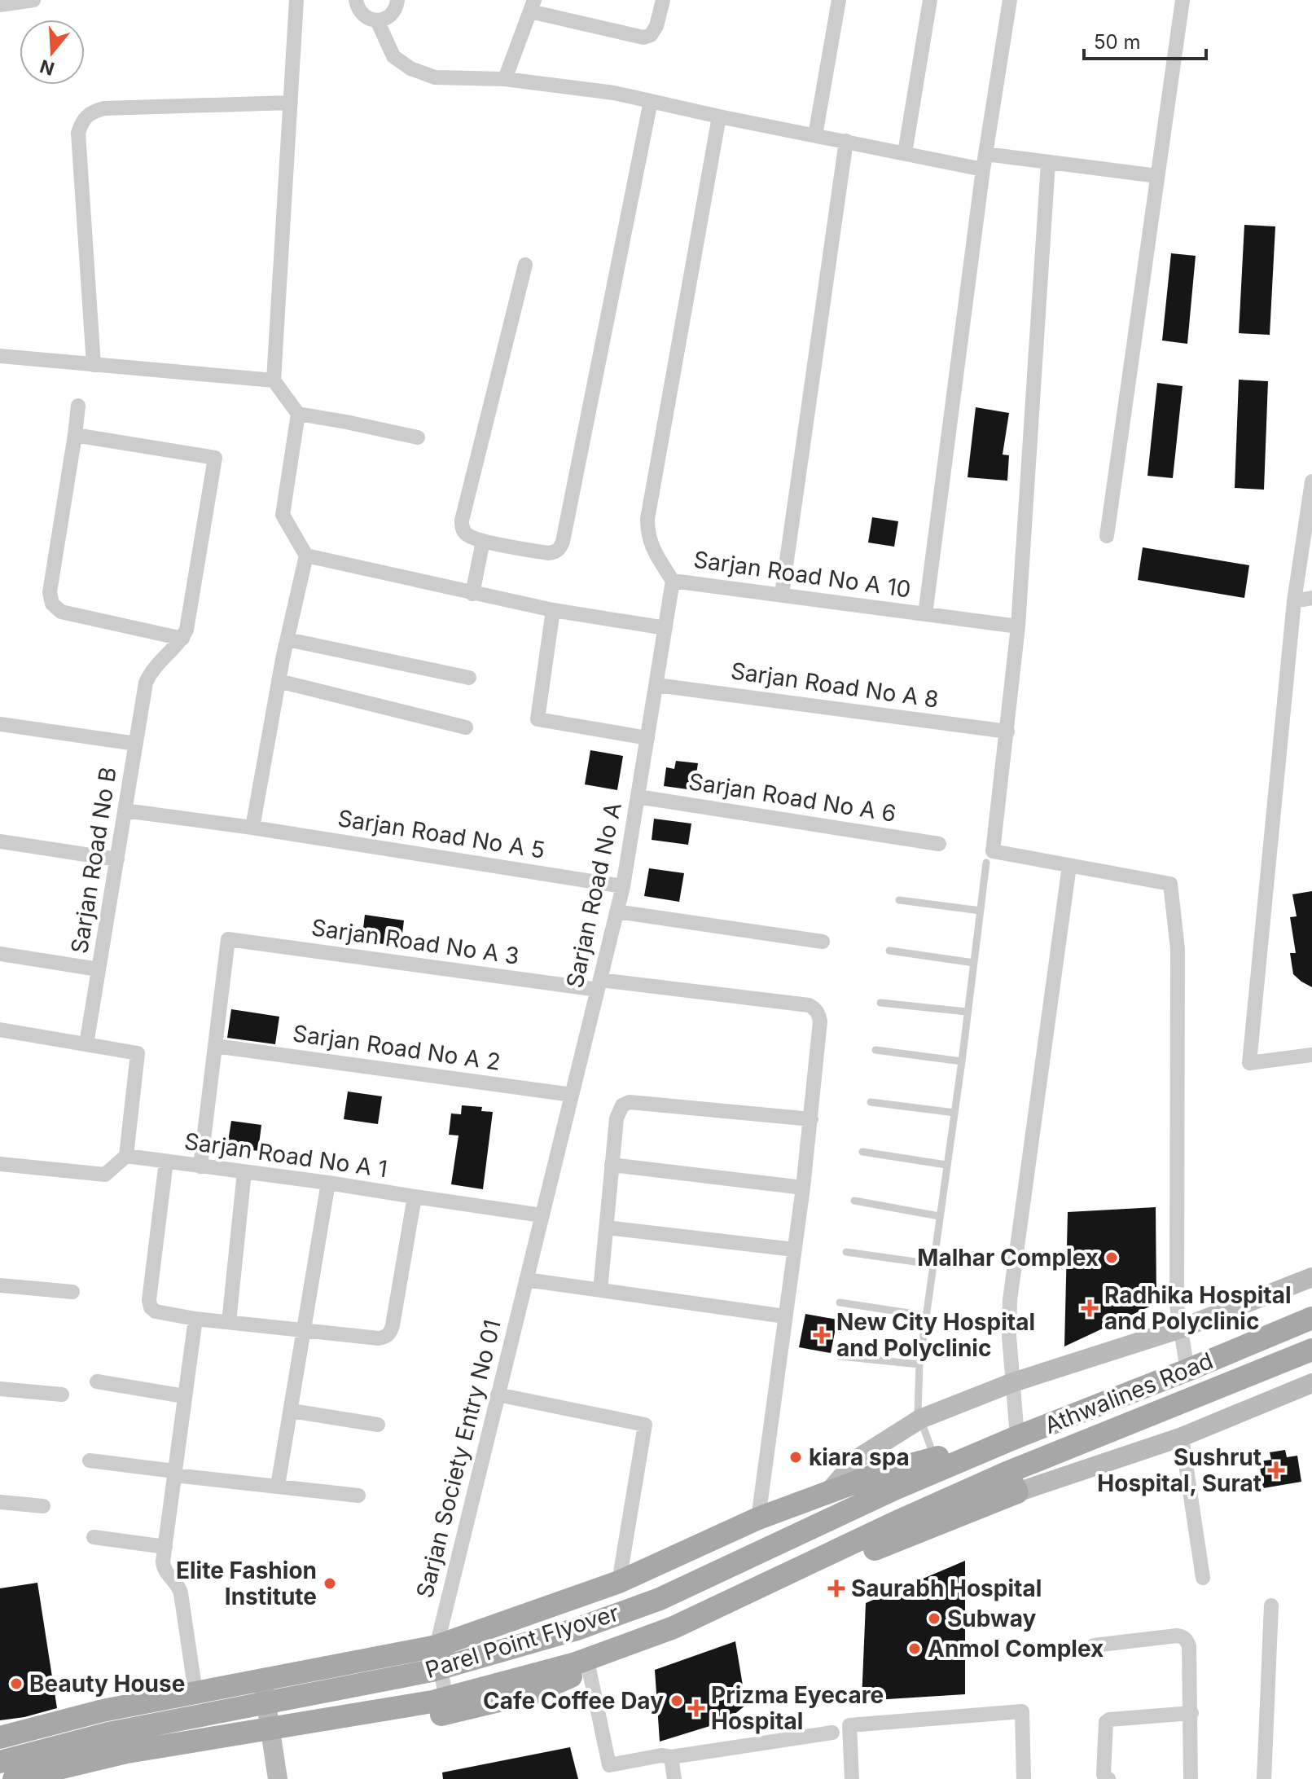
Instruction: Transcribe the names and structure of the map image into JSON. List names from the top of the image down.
{
  "streets": {
    "main road": ["Athwalines Road", "Parel Point Flyover"],
    "street": [
      "Sarjan Road No A 10",
      "Sarjan Road No A 8",
      "Sarjan Road No A 6",
      "Sarjan Road No A 5",
      "Sarjan Road No B",
      "Sarjan Road No A",
      "Sarjan Road No A 3",
      "Sarjan Road No A 2",
      "Sarjan Road No A 1",
      "Sarjan Society Entry No 01"
    ]
  },
  "crossings": [
    ["Sarjan Road No A 10", "Sarjan Road No A"],
    ["Sarjan Road No A 8", "Sarjan Road No A"],
    ["Sarjan Road No A 6", "Sarjan Road No A"],
    ["Sarjan Road No A 5", "Sarjan Road No B"],
    ["Sarjan Road No A 5", "Sarjan Road No A"],
    ["Sarjan Road No A", "Sarjan Road No A 3"],
    ["Sarjan Road No A", "Sarjan Road No A 2"],
    ["Sarjan Road No A", "Sarjan Road No A 1"],
    ["Sarjan Road No A", "Sarjan Society Entry No 01"],
    ["Sarjan Road No A 3", "Sarjan Road No A 2"],
    ["Sarjan Road No A 1", "Sarjan Society Entry No 01"],
    ["Athwalines Road", "Parel Point Flyover"]
  ],
  "places": {
    "other": [
      "Malhar Complex",
      "kiara spa",
      "Elite Fashion Institute",
      "Subway",
      "Anmol Complex",
      "Beauty House",
      "Cafe Coffee Day"
    ],
    "health": [
      "Radhika Hospital and Polyclinic",
      "New City Hospital and Polyclinic",
      "Sushrut Hospital, Surat",
      "Saurabh Hospital",
      "Prizma Eyecare Hospital"
    ]
  },
  "scale_bar": "50 m",
  "north": "bottom"
}
